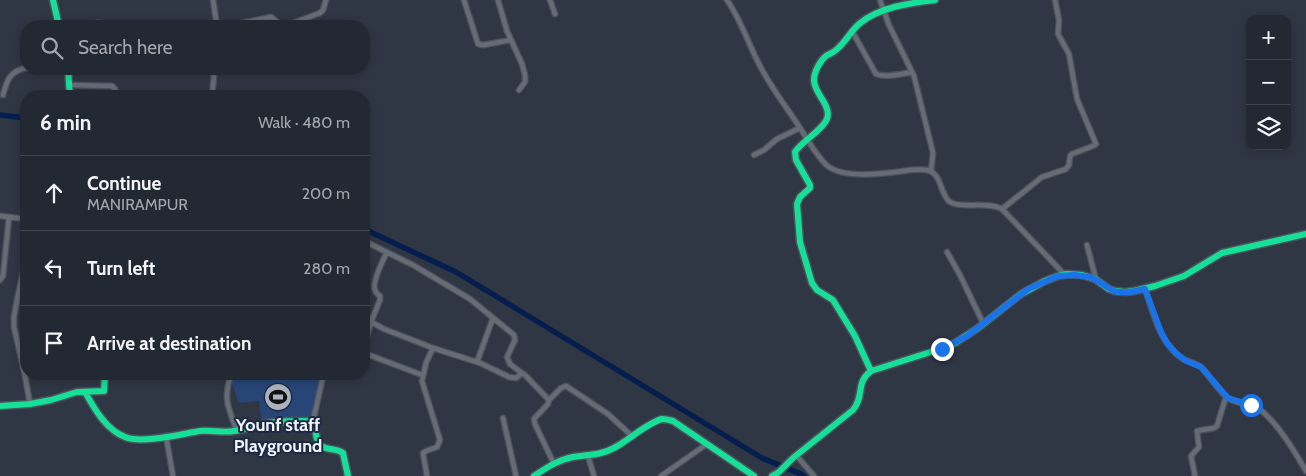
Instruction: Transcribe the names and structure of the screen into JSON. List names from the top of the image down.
{
  "places": {
    "sports": ["Younf staff Playground"]
  },
  "page": {
    "map_buttons": ["+", "−"],
    "search": "Search here",
    "heading": ["6 min", "Walk · 480 m"],
    "list": [
      ["Continue", "MANIRAMPUR", "200 m"],
      ["Turn left", "280 m"],
      "Arrive at destination"
    ]
  }
}
